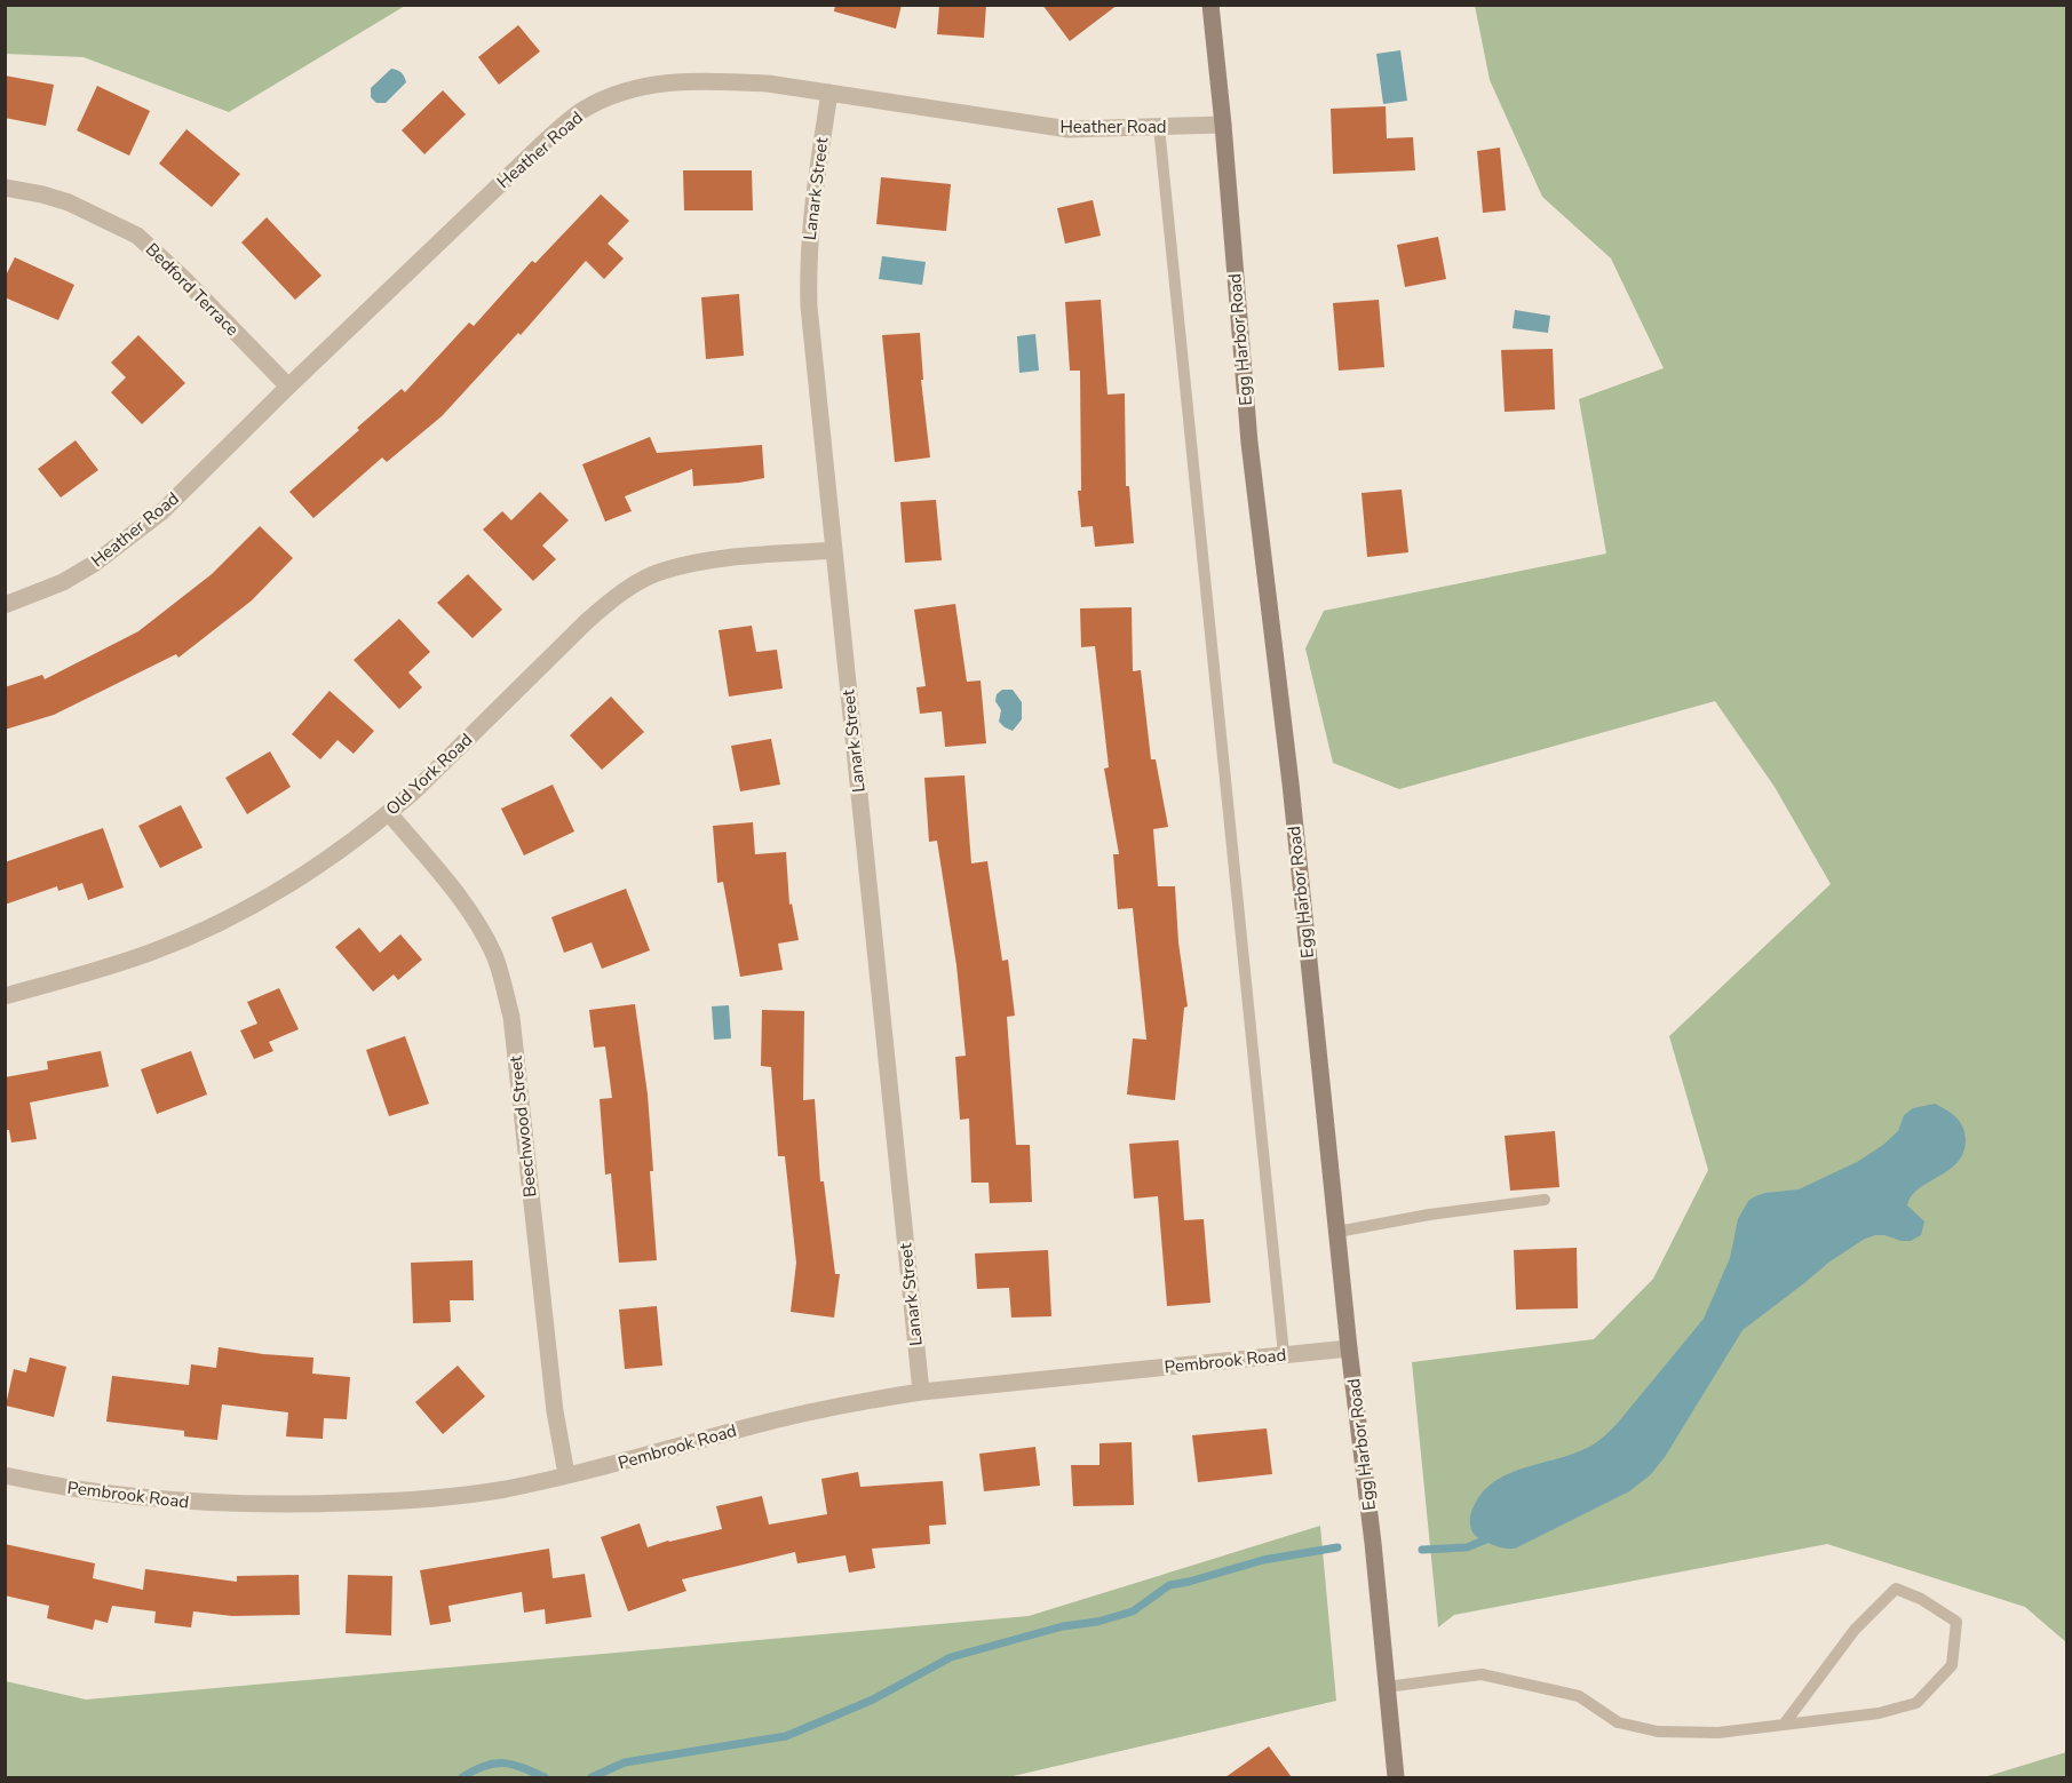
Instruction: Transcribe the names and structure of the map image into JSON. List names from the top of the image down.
{
  "streets": {
    "main road": ["Egg Harbor Road"],
    "street": [
      "Heather Road",
      "Lanark Street",
      "Bedford Terrace",
      "Old York Road",
      "Beechwood Street",
      "Pembrook Road"
    ]
  },
  "crossings": [
    ["Heather Road", "Lanark Street"],
    ["Heather Road", "Bedford Terrace"],
    ["Heather Road", "Egg Harbor Road"],
    ["Lanark Street", "Old York Road"],
    ["Lanark Street", "Pembrook Road"],
    ["Egg Harbor Road", "Pembrook Road"],
    ["Old York Road", "Beechwood Street"],
    ["Beechwood Street", "Pembrook Road"]
  ]
}
